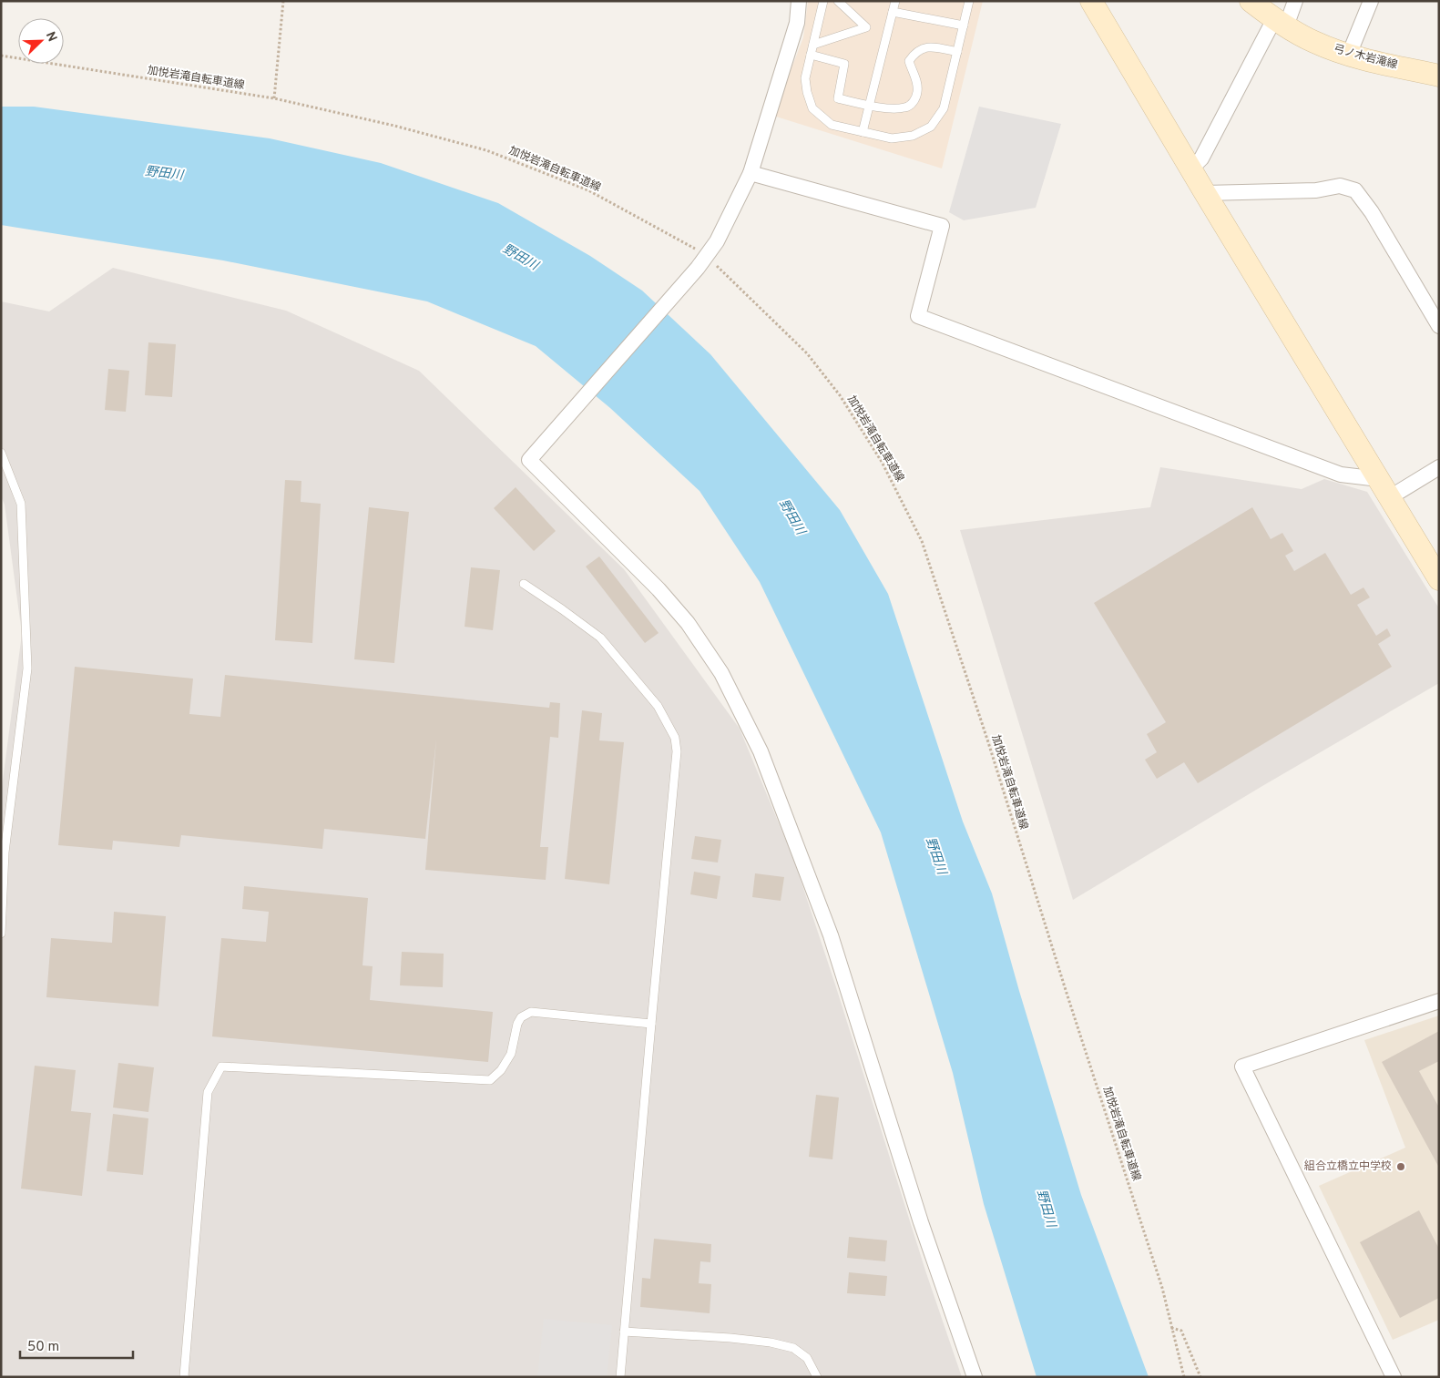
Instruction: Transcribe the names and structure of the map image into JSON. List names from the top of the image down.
{
  "streets": {
    "street": ["弓ノ木岩滝線"],
    "path": ["加悦岩滝自転車道線"]
  },
  "water": ["野田川"],
  "places": ["組合立橋立中学校"],
  "scale_bar": "50 m",
  "north": "top right"
}
